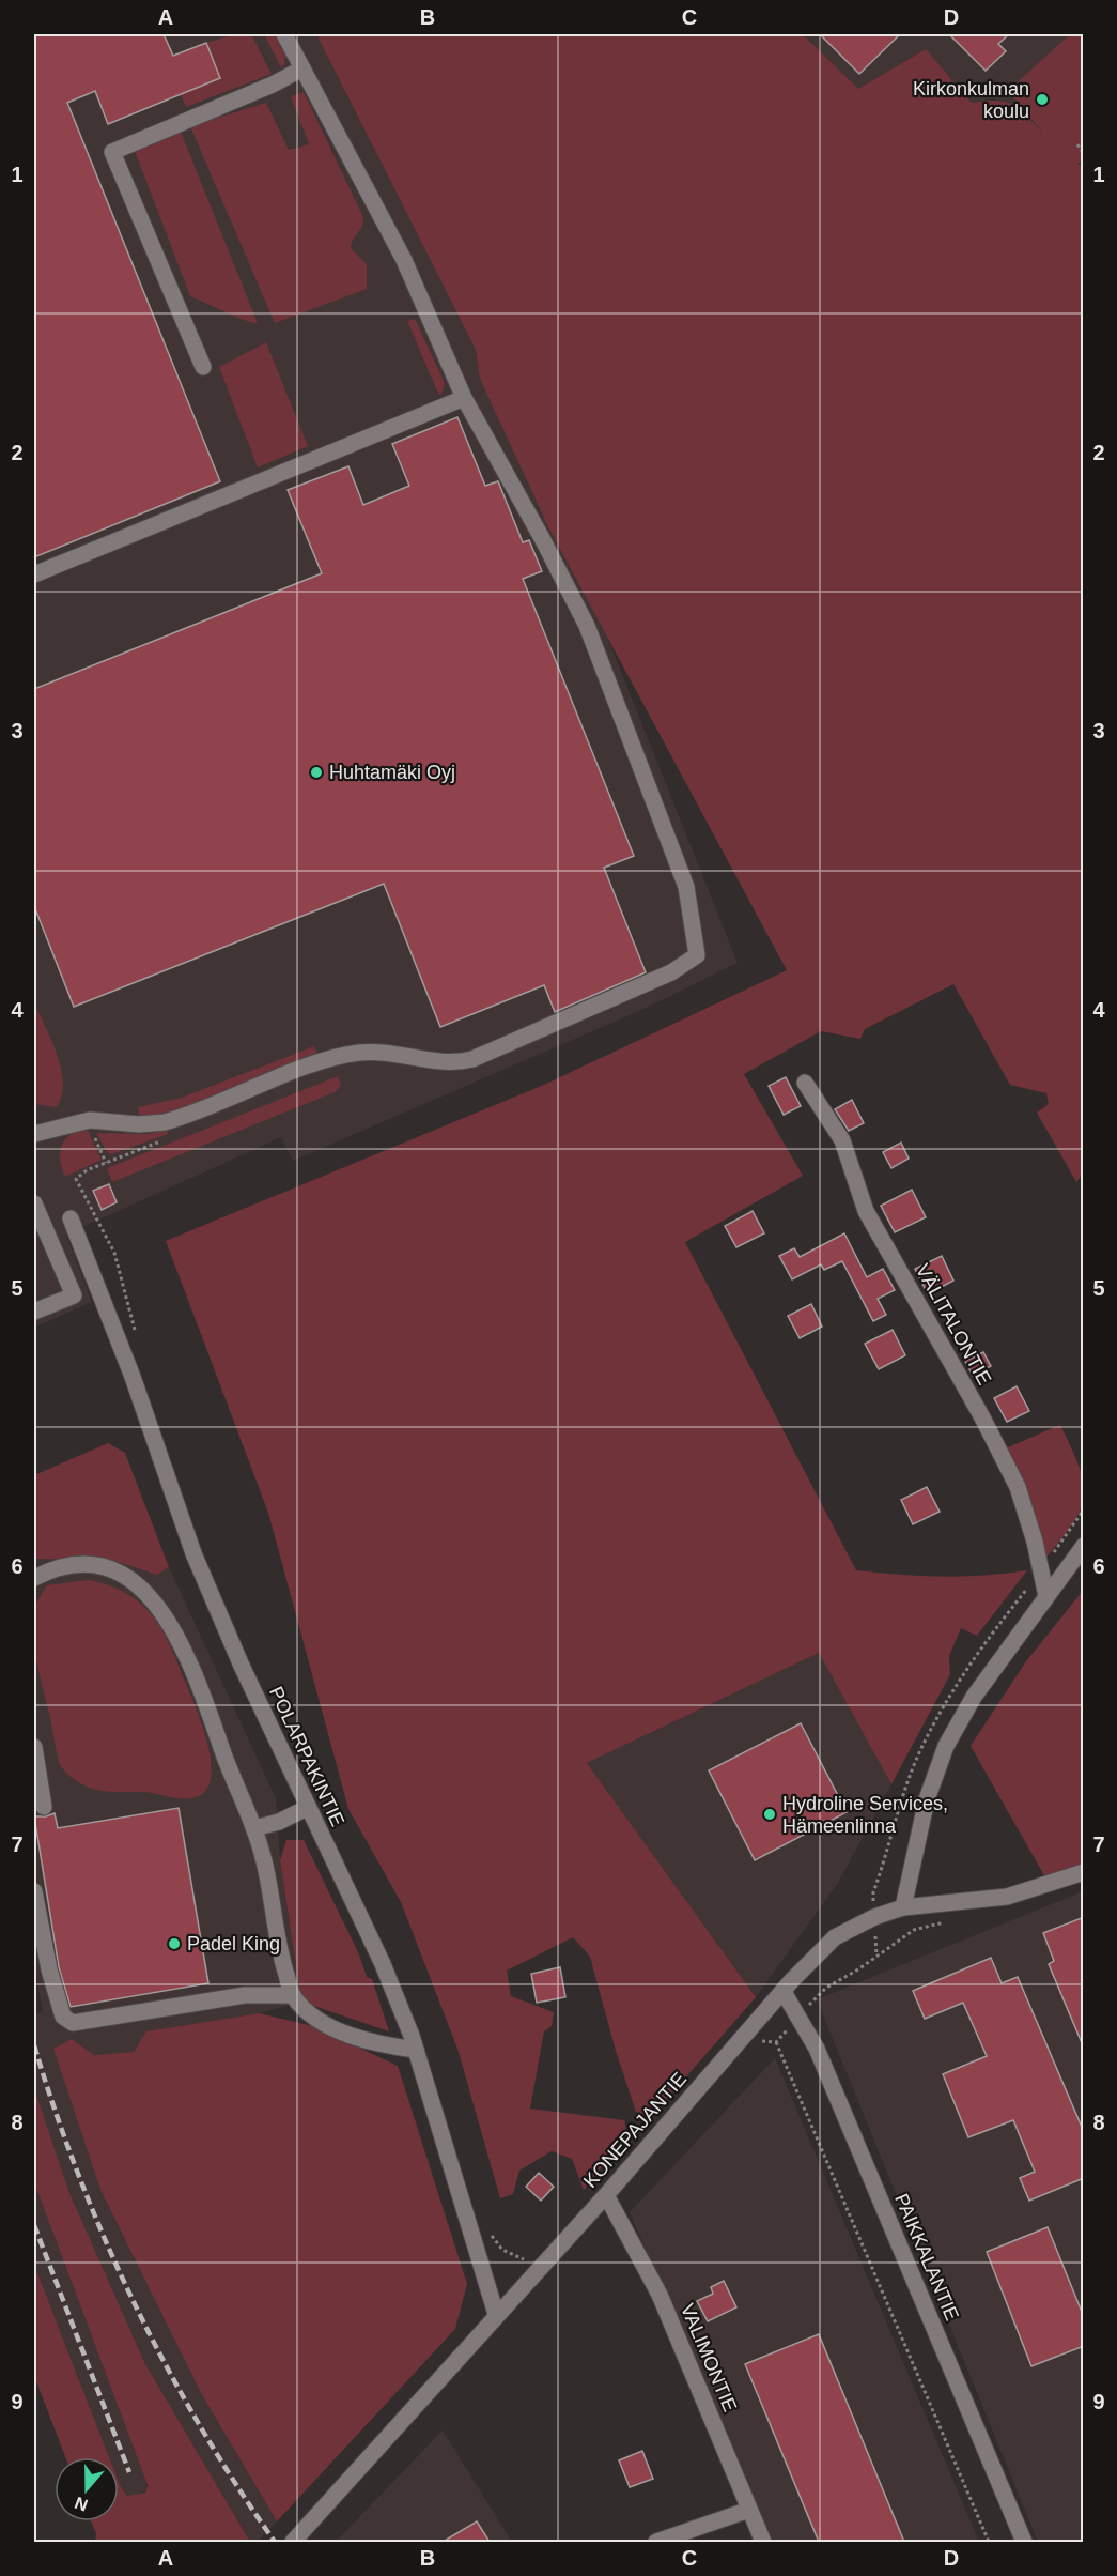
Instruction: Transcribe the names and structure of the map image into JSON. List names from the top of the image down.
{
  "streets": {
    "street": [
      "VÄLITALONTIE",
      "POLARPAKINTIE",
      "KONEPAJANTIE",
      "PAIKKALANTIE",
      "VALIMONTIE"
    ]
  },
  "crossings": [
    ["POLARPAKINTIE", "KONEPAJANTIE"],
    ["KONEPAJANTIE", "PAIKKALANTIE"],
    ["KONEPAJANTIE", "VALIMONTIE"]
  ],
  "places": [
    "Kirkonkulman koulu",
    "Huhtamäki Oyj",
    "Hydroline Services, Hämeenlinna",
    "Padel King"
  ],
  "north": "bottom",
  "grid": {
    "columns": [
      "A",
      "B",
      "C",
      "D"
    ],
    "rows": [
      "1",
      "2",
      "3",
      "4",
      "5",
      "6",
      "7",
      "8",
      "9"
    ]
  }
}
